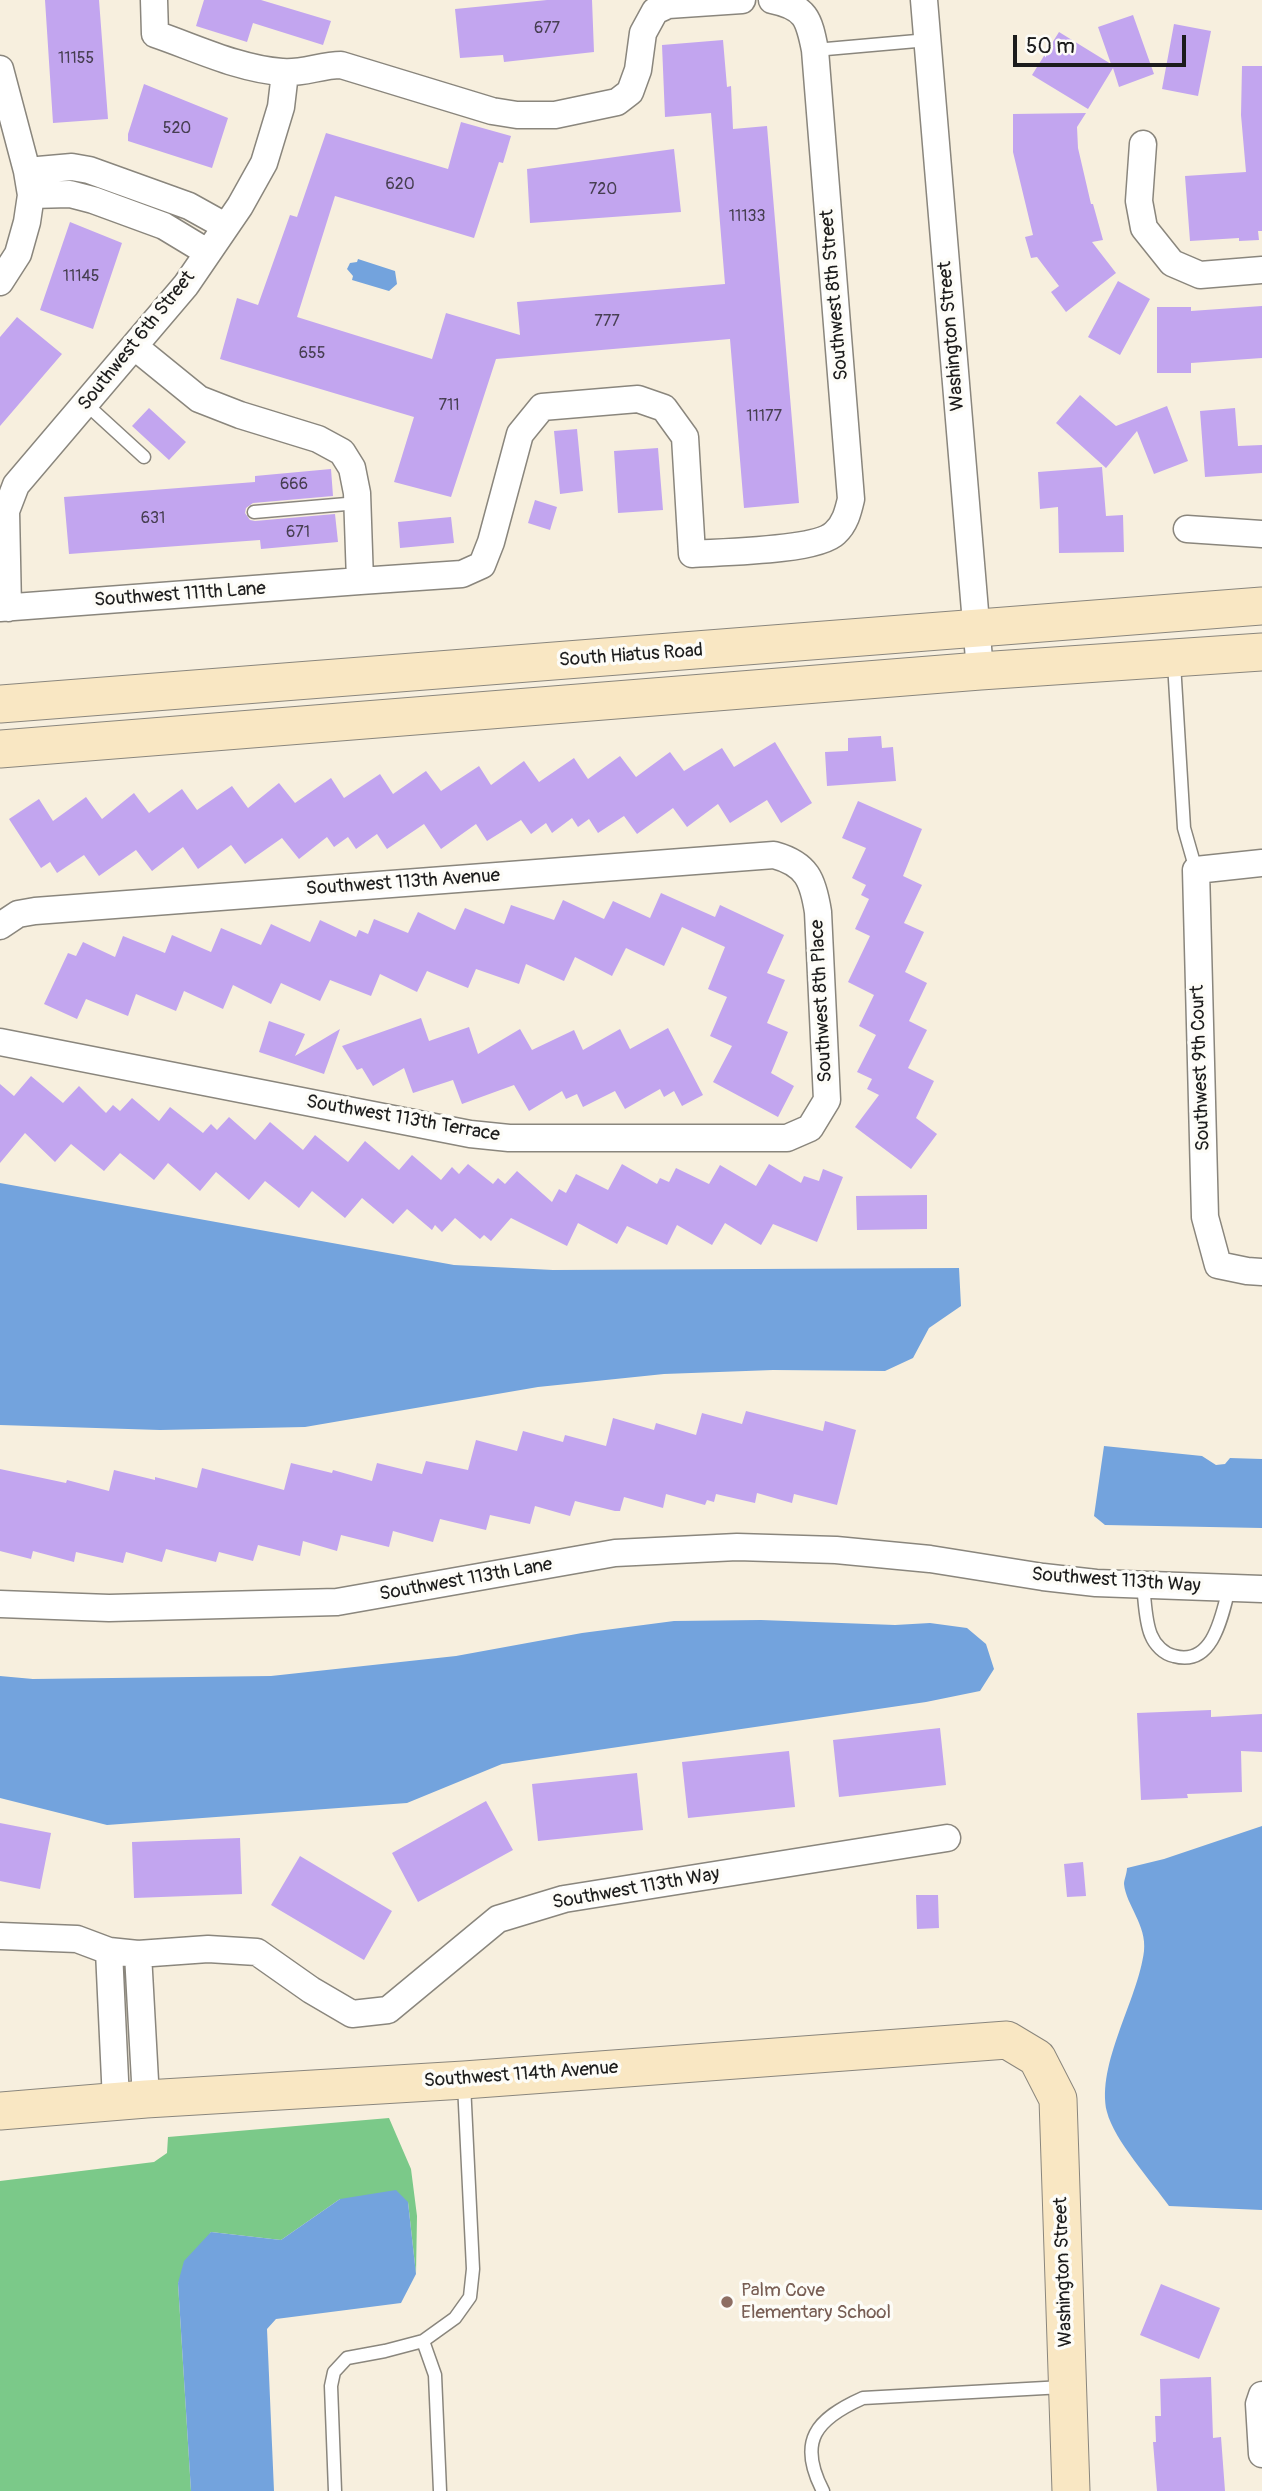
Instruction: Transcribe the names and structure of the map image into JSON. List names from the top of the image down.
{
  "streets": {
    "main road": ["Washington Street", "South Hiatus Road", "Southwest 114th Avenue"],
    "street": [
      "Southwest 8th Street",
      "Southwest 6th Street",
      "Southwest 111th Lane",
      "Southwest 113th Avenue",
      "Southwest 8th Place",
      "Southwest 9th Court",
      "Southwest 113th Terrace",
      "Southwest 113th Lane",
      "Southwest 113th Way"
    ]
  },
  "crossings": [
    ["Southwest 8th Street", "Southwest 111th Lane"],
    ["Washington Street", "South Hiatus Road"],
    ["Washington Street", "Southwest 114th Avenue"],
    ["Southwest 6th Street", "Southwest 111th Lane"],
    ["Southwest 113th Avenue", "Southwest 8th Place"],
    ["Southwest 8th Place", "Southwest 113th Terrace"],
    ["Southwest 113th Lane", "Southwest 113th Way"]
  ],
  "places": ["Palm Cove Elementary School"],
  "house_numbers": [
    "677",
    "11155",
    "520",
    "620",
    "720",
    "11133",
    "11145",
    "777",
    "655",
    "711",
    "11177",
    "666",
    "631",
    "671"
  ],
  "scale_bar": "50 m"
}
